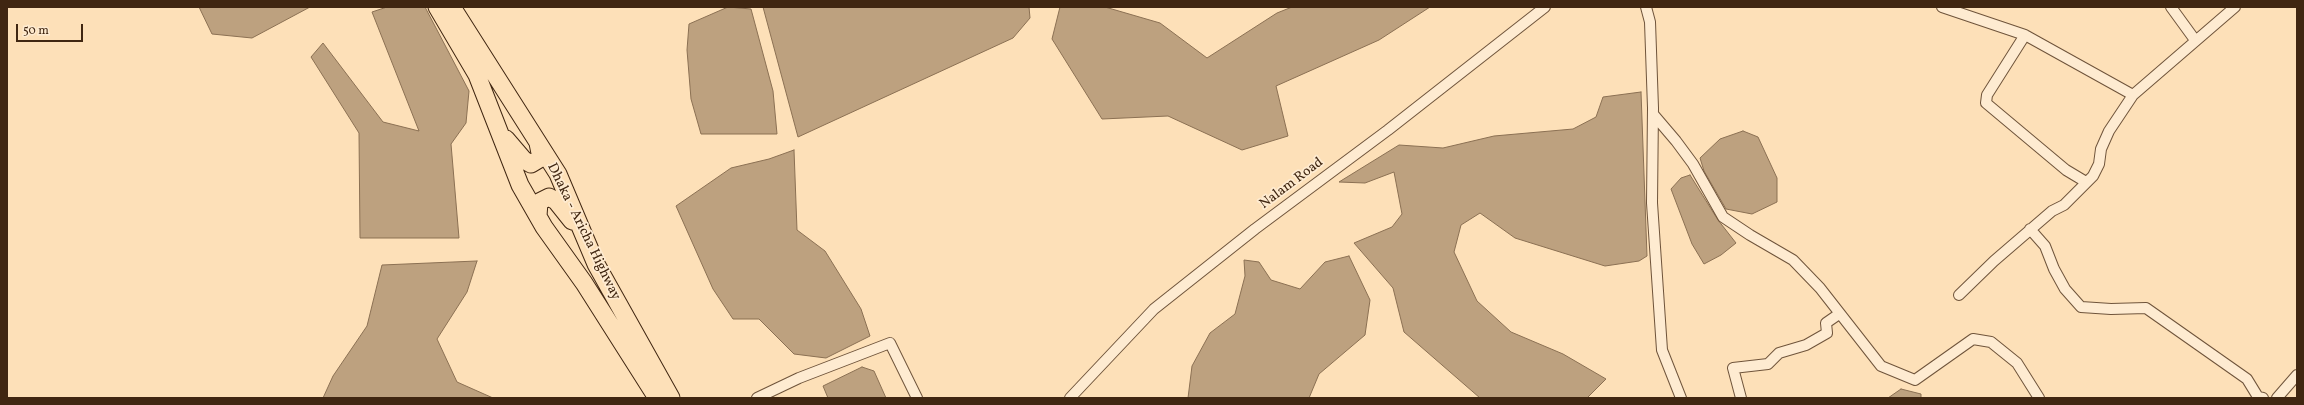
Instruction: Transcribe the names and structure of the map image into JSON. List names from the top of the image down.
{
  "streets": {
    "highway": ["Dhaka - Aricha Highway"],
    "street": ["Nalam Road"]
  },
  "scale_bar": "50 m"
}
